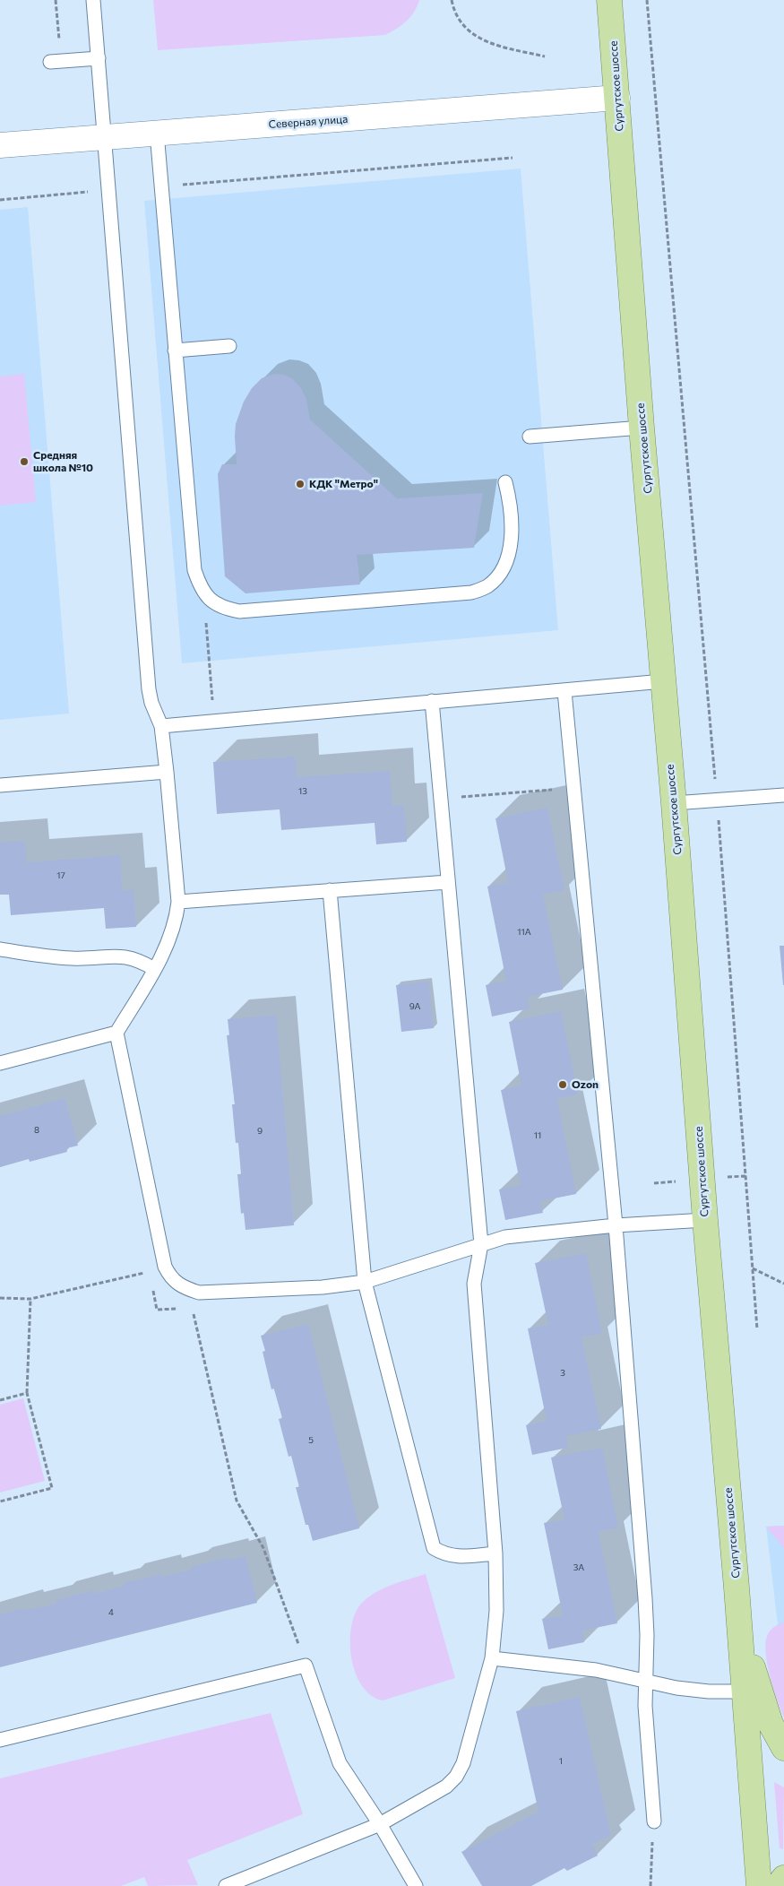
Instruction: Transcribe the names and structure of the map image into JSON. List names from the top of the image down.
{
  "streets": {
    "main road": ["Сургутское шоссе"],
    "street": ["Северная улица"]
  },
  "crossings": [
    ["Сургутское шоссе", "Северная улица"]
  ],
  "places": ["Средняя школа №10", "КДК \"Метро\"", "Ozon"],
  "house_numbers": [
    "13",
    "17",
    "11А",
    "9А",
    "8",
    "9",
    "11",
    "3",
    "5",
    "3А",
    "4",
    "1"
  ]
}
